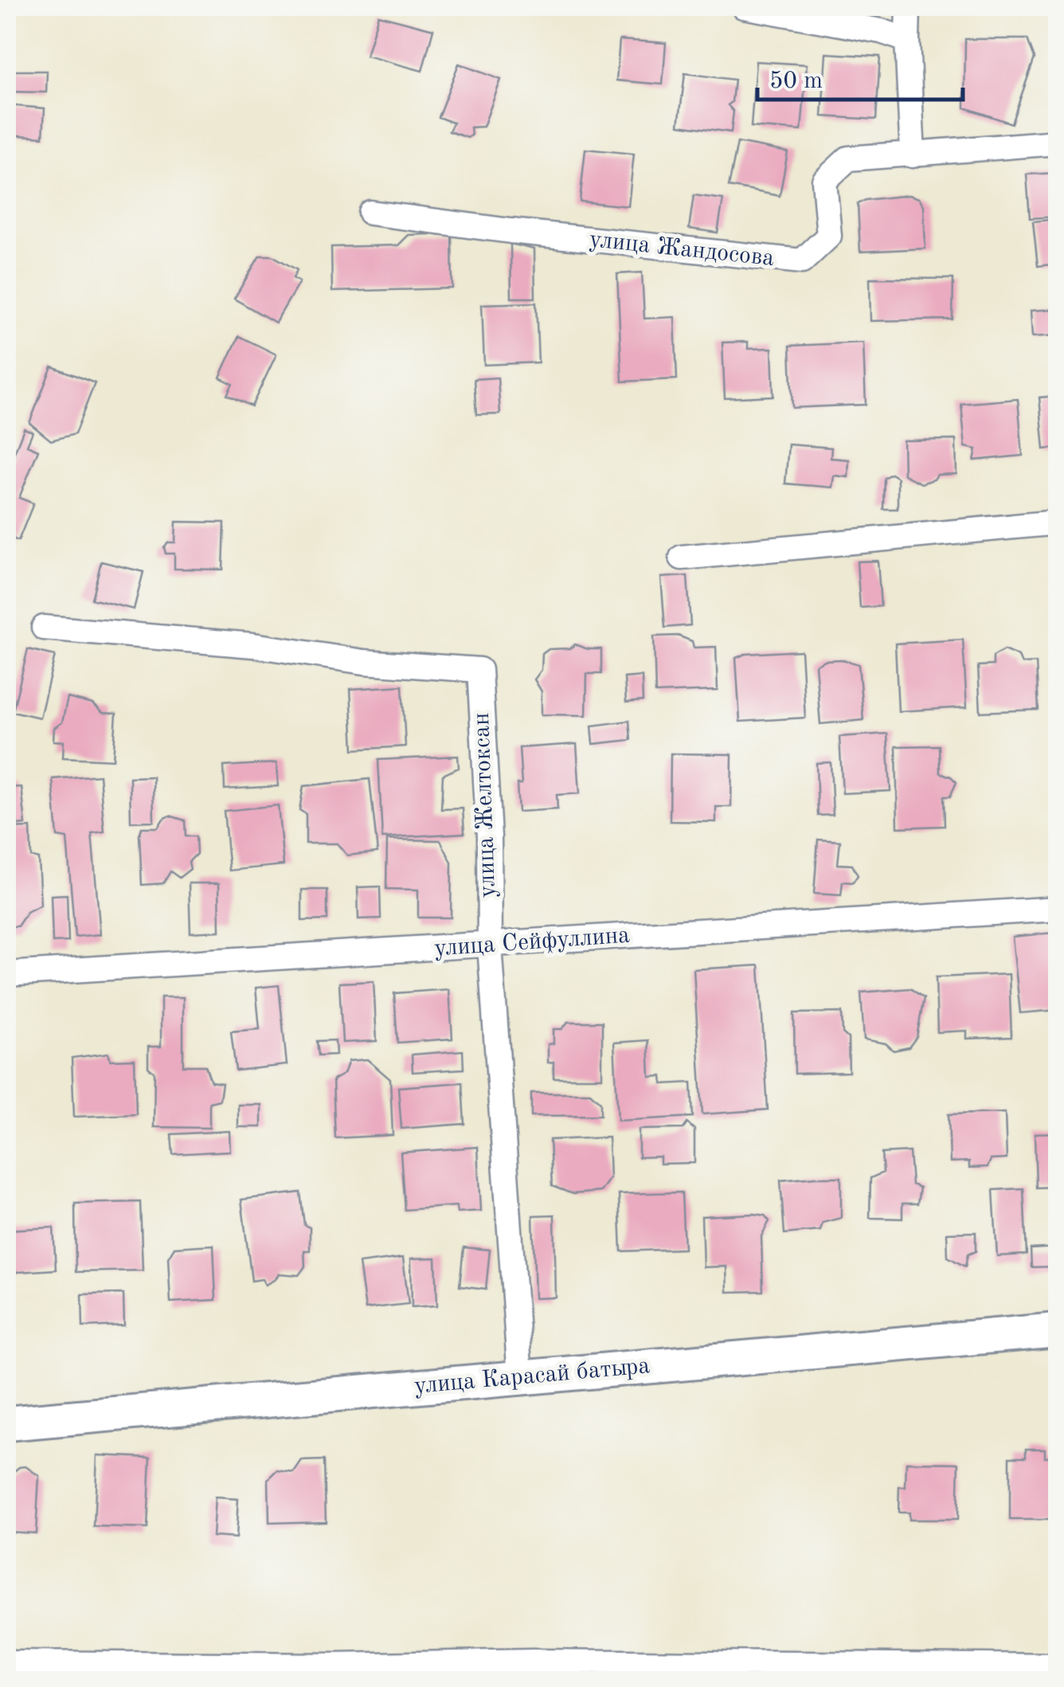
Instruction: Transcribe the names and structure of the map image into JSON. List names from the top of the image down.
{
  "streets": {
    "street": [
      "улица Жандосова",
      "улица Желтоксан",
      "улица Сейфуллина",
      "улица Карасай батыра"
    ]
  },
  "crossings": [
    ["улица Желтоксан", "улица Сейфуллина"],
    ["улица Желтоксан", "улица Карасай батыра"]
  ],
  "scale_bar": "50 m"
}
